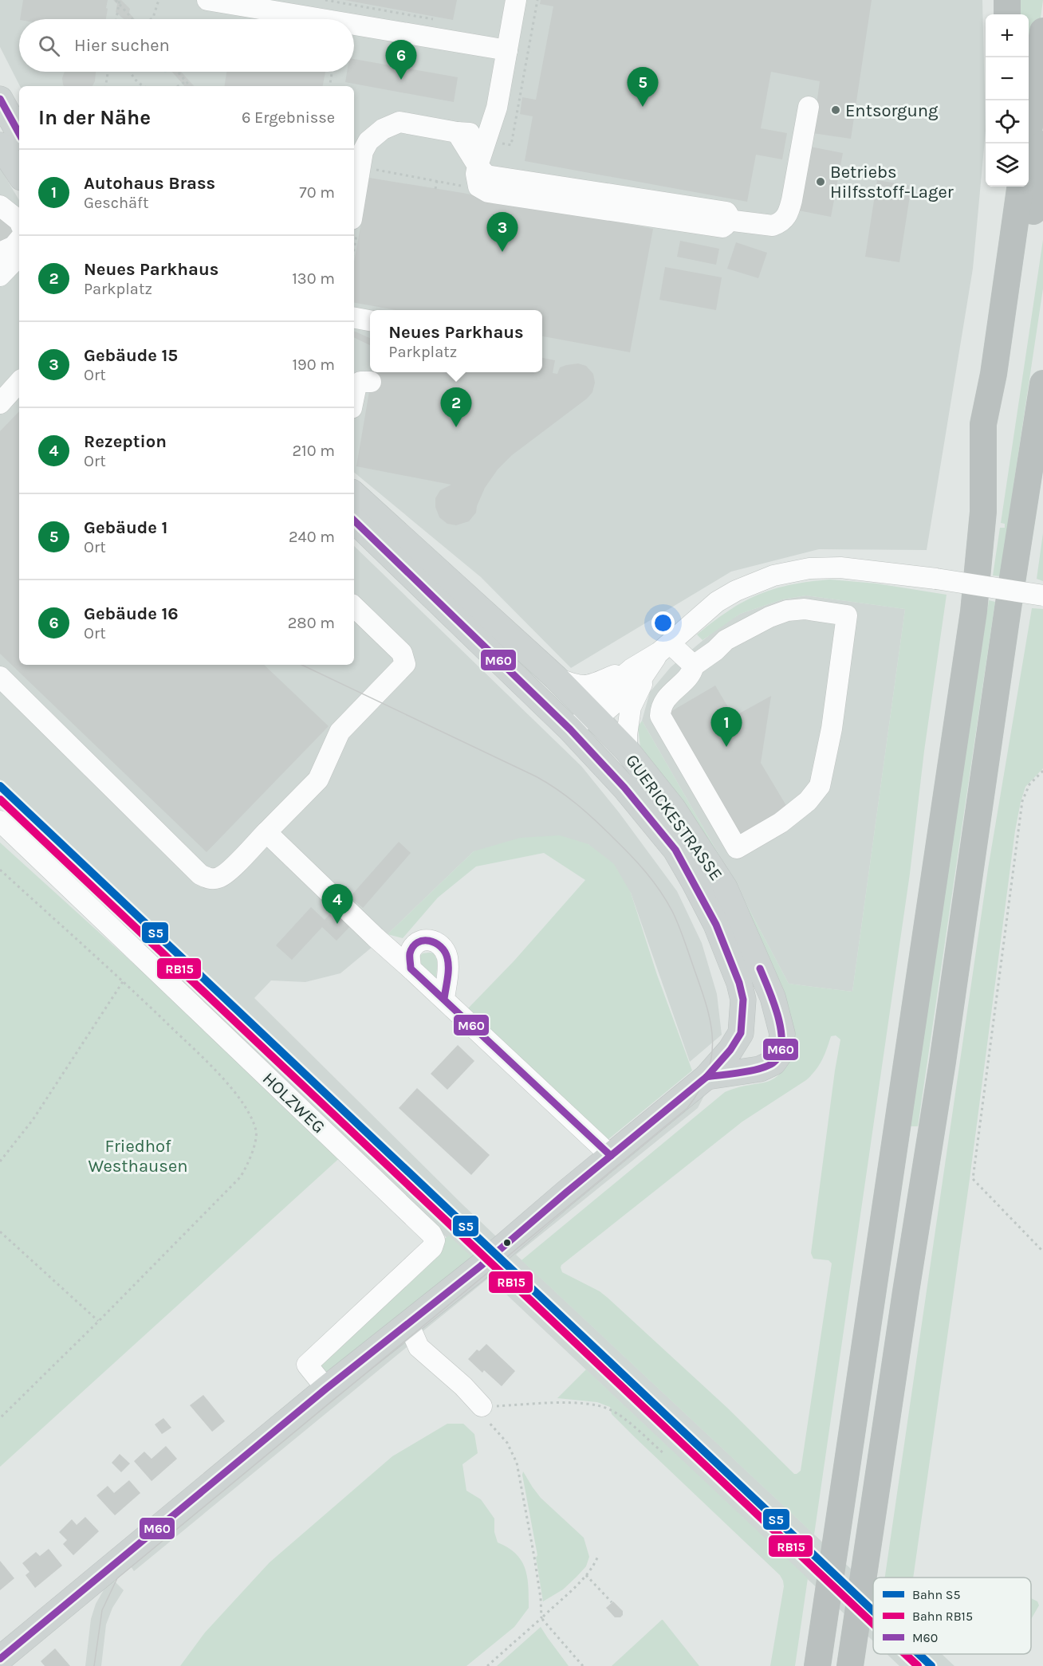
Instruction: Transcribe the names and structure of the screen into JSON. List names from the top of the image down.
{
  "streets": {
    "main road": ["GUERICKESTRASSE"],
    "lane": ["HOLZWEG"]
  },
  "parks": ["Friedhof Westhausen"],
  "places": ["Entsorgung", "Betriebs Hilfsstoff-Lager"],
  "lines": ["transit line M60", "rail line S5", "rail line RB15"],
  "legend": ["Bahn S5", "Bahn RB15", "M60"],
  "page": {
    "map_buttons": ["+", "−"],
    "search": "Hier suchen",
    "pins": [
      "6",
      "5",
      "3",
      "2",
      "1",
      "4"
    ],
    "heading": ["In der Nähe", "6 Ergebnisse"],
    "list": [
      {
        "mark": "1",
        "name": "Autohaus Brass",
        "note": "Geschäft",
        "value": "70 m"
      },
      {
        "mark": "2",
        "name": "Neues Parkhaus",
        "note": "Parkplatz",
        "value": "130 m"
      },
      {
        "mark": "3",
        "name": "Gebäude 15",
        "note": "Ort",
        "value": "190 m"
      },
      {
        "mark": "4",
        "name": "Rezeption",
        "note": "Ort",
        "value": "210 m"
      },
      {
        "mark": "5",
        "name": "Gebäude 1",
        "note": "Ort",
        "value": "240 m"
      },
      {
        "mark": "6",
        "name": "Gebäude 16",
        "note": "Ort",
        "value": "280 m"
      }
    ],
    "popup": ["Neues Parkhaus", "Parkplatz"]
  }
}
